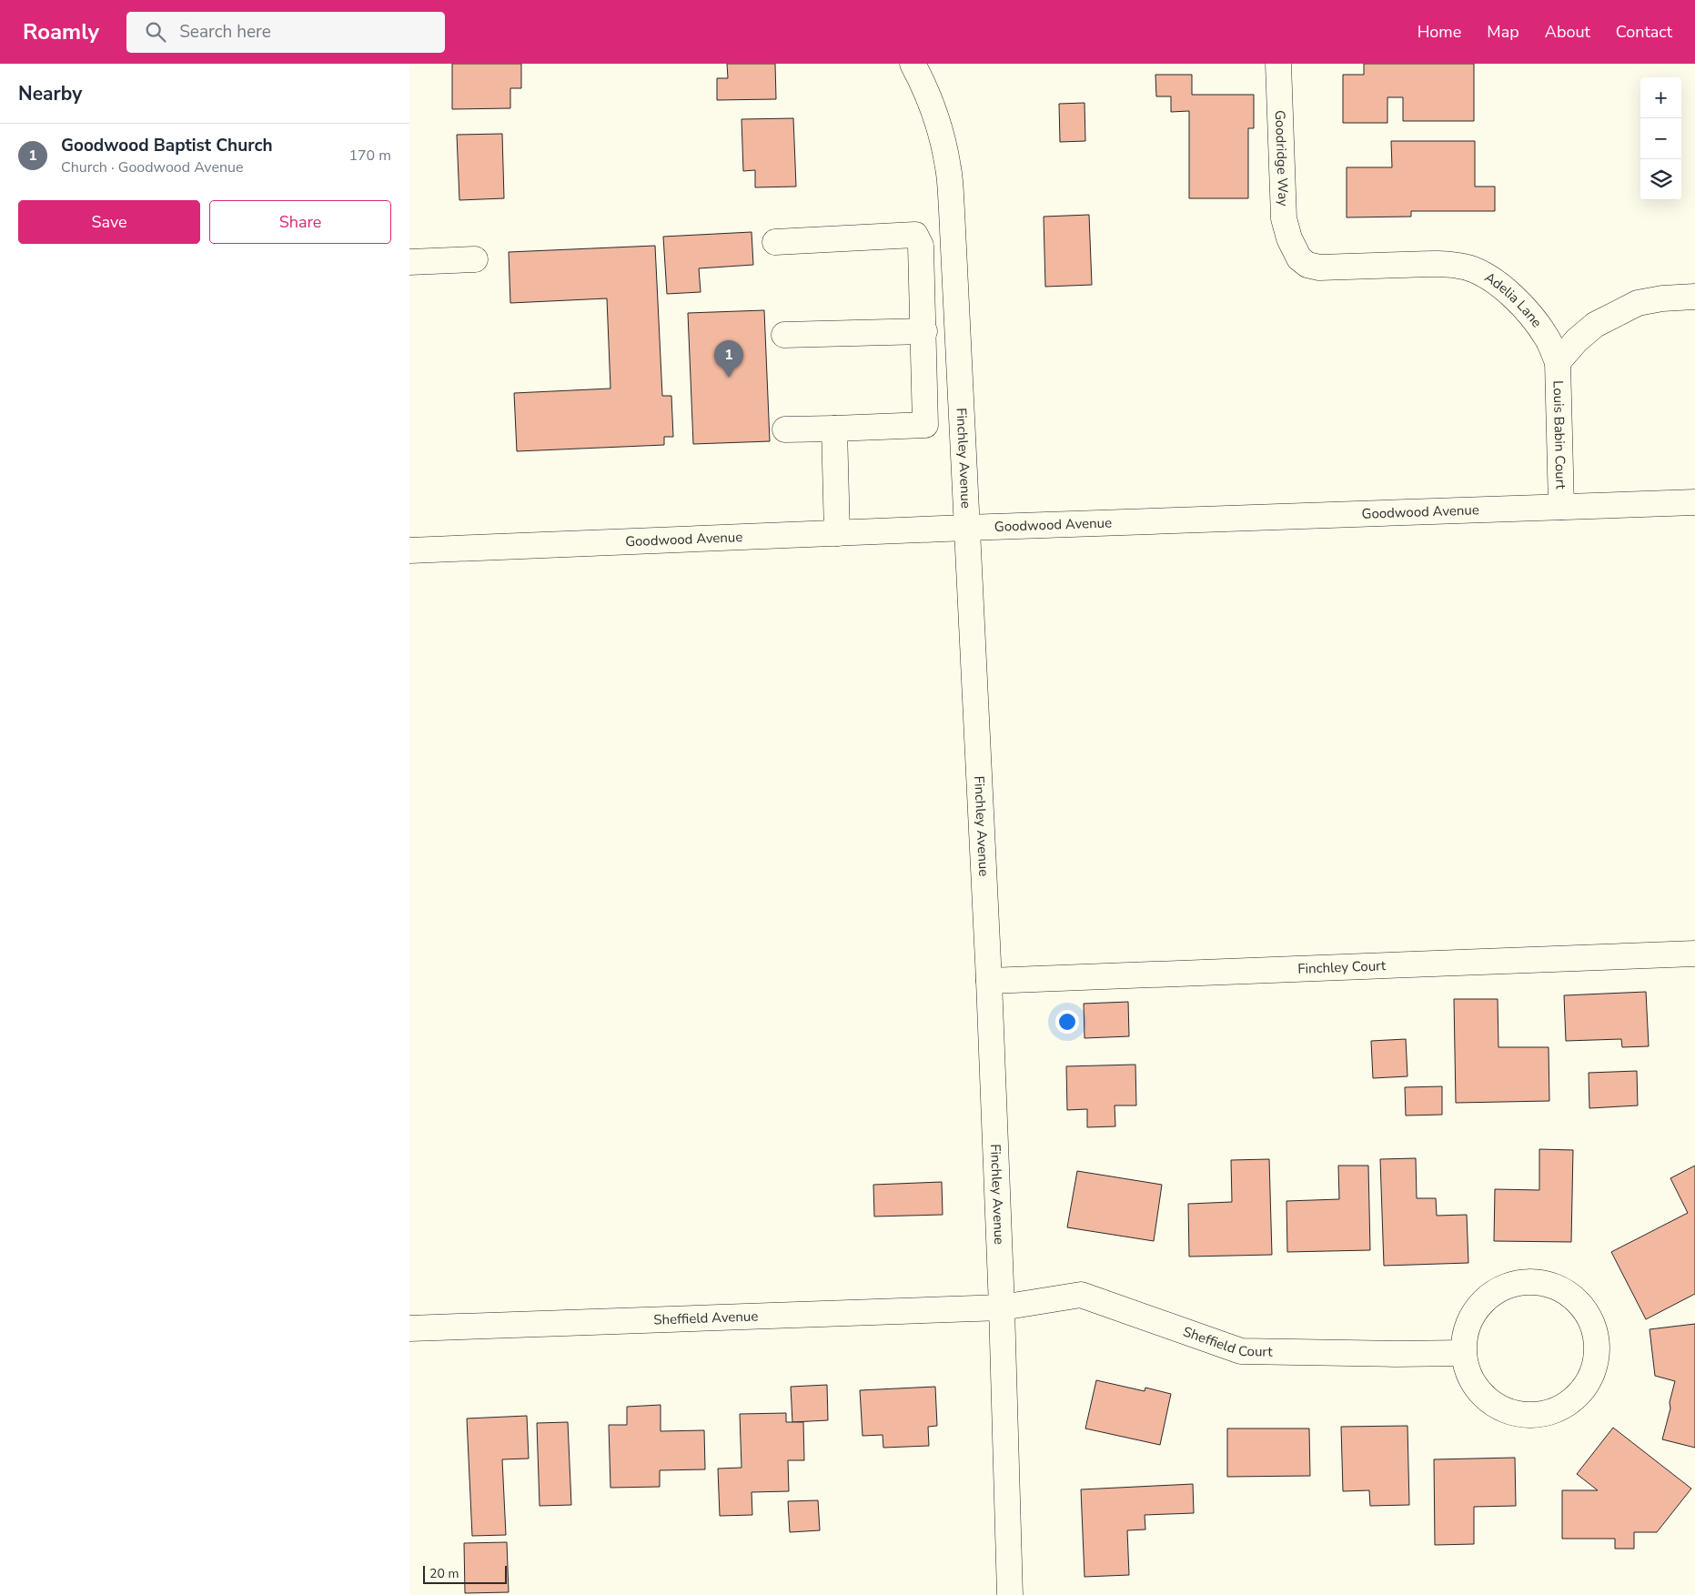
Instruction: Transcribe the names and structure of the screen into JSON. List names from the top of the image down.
{
  "streets": {
    "street": [
      "Goodridge Way",
      "Adelia Lane",
      "Louis Babin Court",
      "Finchley Avenue",
      "Goodwood Avenue",
      "Finchley Court",
      "Sheffield Avenue",
      "Sheffield Court"
    ]
  },
  "crossings": [
    ["Goodridge Way", "Adelia Lane"],
    ["Adelia Lane", "Louis Babin Court"],
    ["Louis Babin Court", "Goodwood Avenue"],
    ["Finchley Avenue", "Goodwood Avenue"],
    ["Finchley Avenue", "Finchley Court"],
    ["Finchley Avenue", "Sheffield Avenue"],
    ["Finchley Avenue", "Sheffield Court"],
    ["Sheffield Avenue", "Sheffield Court"]
  ],
  "scale_bar": "20 m",
  "page": {
    "header": "Roamly",
    "search": "Search here",
    "nav": [
      "Home",
      "Map",
      "About",
      "Contact"
    ],
    "heading": "Nearby",
    "map_buttons": ["+", "−"],
    "list": [
      {
        "mark": "1",
        "name": "Goodwood Baptist Church",
        "note": "Church · Goodwood Avenue",
        "value": "170 m"
      }
    ],
    "buttons": ["Save", "Share"],
    "pins": "1",
    "scale": "20 m"
  }
}
